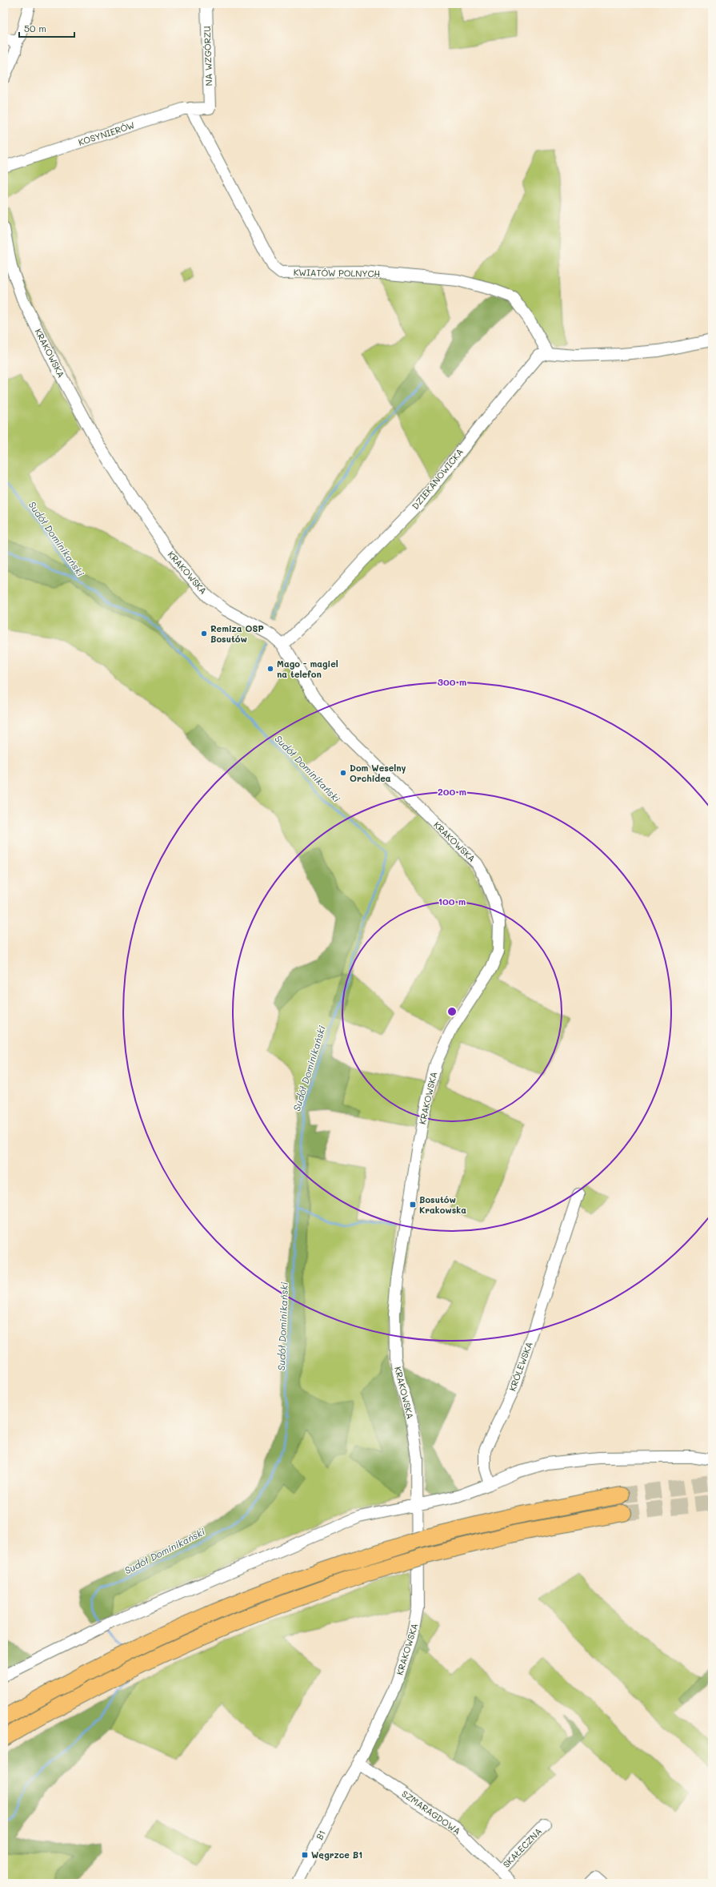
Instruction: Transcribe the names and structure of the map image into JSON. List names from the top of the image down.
{
  "streets": {
    "street": [
      "NA WZGÓRZU",
      "KOSYNIERÓW",
      "KWIATÓW POLNYCH",
      "KRAKOWSKA",
      "DZIEKANOWICKA",
      "KRÓLEWSKA",
      "SZMARAGDOWA",
      "B1",
      "SKAŁECZNA"
    ]
  },
  "crossings": [
    ["NA WZGÓRZU", "KOSYNIERÓW"],
    ["KOSYNIERÓW", "KWIATÓW POLNYCH"],
    ["KWIATÓW POLNYCH", "DZIEKANOWICKA"],
    ["KRAKOWSKA", "DZIEKANOWICKA"],
    ["KRAKOWSKA", "SZMARAGDOWA"],
    ["KRAKOWSKA", "B1"],
    ["SZMARAGDOWA", "SKAŁECZNA"]
  ],
  "water": ["Sudół Dominikański"],
  "places": {
    "other": ["Remiza OSP Bosutów", "Mago - magiel na telefon", "Dom Weselny Orchidea"],
    "transit": ["Bosutów Krakowska", "Węgrzce B1"]
  },
  "scale_bar": "50 m",
  "rings": ["300 m", "200 m", "100 m"]
}
